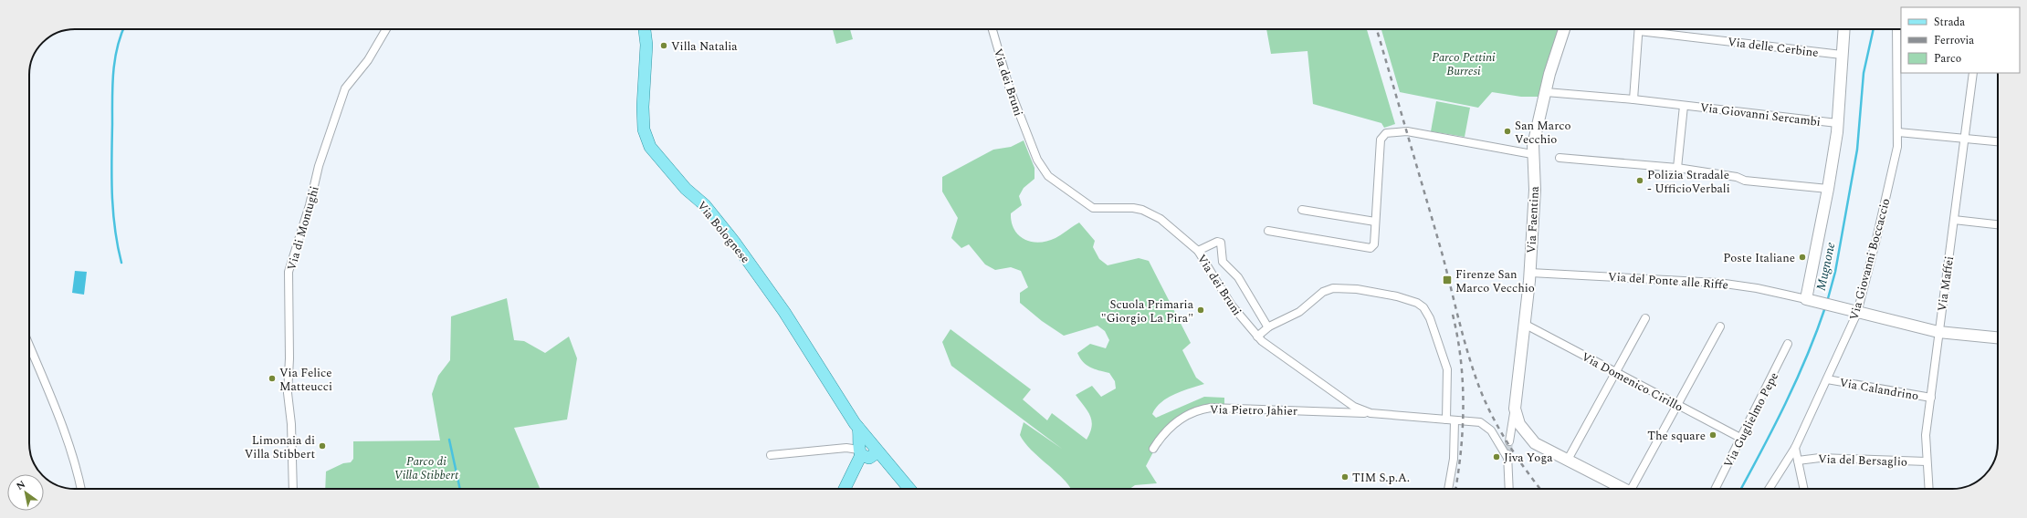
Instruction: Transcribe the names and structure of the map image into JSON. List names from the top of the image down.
{
  "streets": {
    "main road": ["Via Bolognese"],
    "street": [
      "Via delle Cerbine",
      "Via dei Bruni",
      "Via Giovanni Sercambi",
      "Via Faentina",
      "Via di Montughi",
      "Via Giovanni Boccaccio",
      "Via del Ponte alle Riffe",
      "Via Maffei",
      "Via Domenico Cirillo",
      "Via Calandrino",
      "Via Pietro Jahier",
      "Via Guglielmo Pepe",
      "Via del Bersaglio"
    ]
  },
  "crossings": [
    ["Via dei Bruni", "Via Pietro Jahier"],
    ["Via Giovanni Sercambi", "Via Faentina"],
    ["Via Faentina", "Via del Ponte alle Riffe"],
    ["Via Faentina", "Via Domenico Cirillo"],
    ["Via Giovanni Boccaccio", "Via Calandrino"],
    ["Via Maffei", "Via Calandrino"],
    ["Via Maffei", "Via del Bersaglio"],
    ["Via Domenico Cirillo", "Via Guglielmo Pepe"]
  ],
  "water": ["Mugnone"],
  "parks": ["Parco Pettini Burresi", "Parco di Villa Stibbert"],
  "places": {
    "other": [
      "Villa Natalia",
      "San Marco Vecchio",
      "Polizia Stradale - UfficioVerbali",
      "Poste Italiane",
      "Scuola Primaria \"Giorgio La Pira\"",
      "Via Felice Matteucci",
      "The square",
      "Limonaia di Villa Stibbert",
      "Jiva Yoga",
      "TIM S.p.A."
    ],
    "transit": ["Firenze San Marco Vecchio"]
  },
  "legend": ["Strada", "Ferrovia", "Parco"],
  "north": "top left"
}
